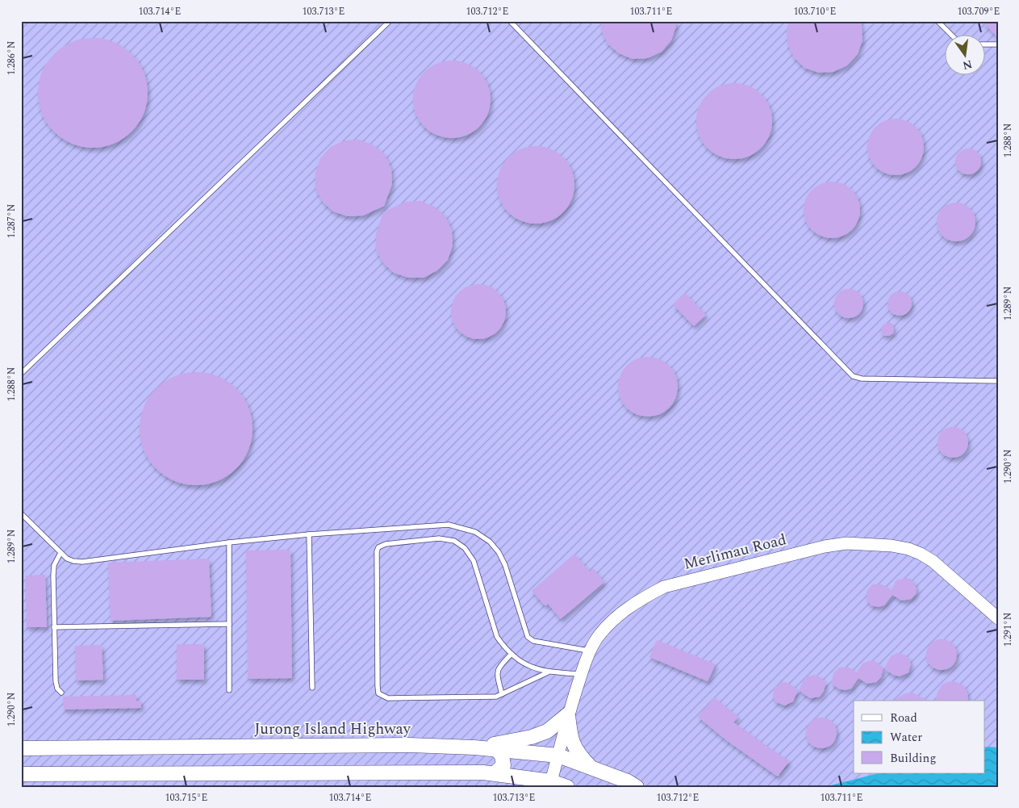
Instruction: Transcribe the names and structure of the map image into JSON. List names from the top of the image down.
{
  "streets": {
    "main road": ["Jurong Island Highway"],
    "street": ["Merlimau Road"]
  },
  "crossings": [
    ["Merlimau Road", "Jurong Island Highway"]
  ],
  "legend": ["Road", "Water", "Building"],
  "north": "bottom",
  "coordinates": [
    "103.714°E",
    "103.713°E",
    "103.712°E",
    "103.711°E",
    "103.710°E",
    "103.709°E",
    "1.286°N",
    "1.288°N",
    "1.287°N",
    "1.289°N",
    "1.290°N",
    "1.291°N",
    "103.715°E"
  ]
}
